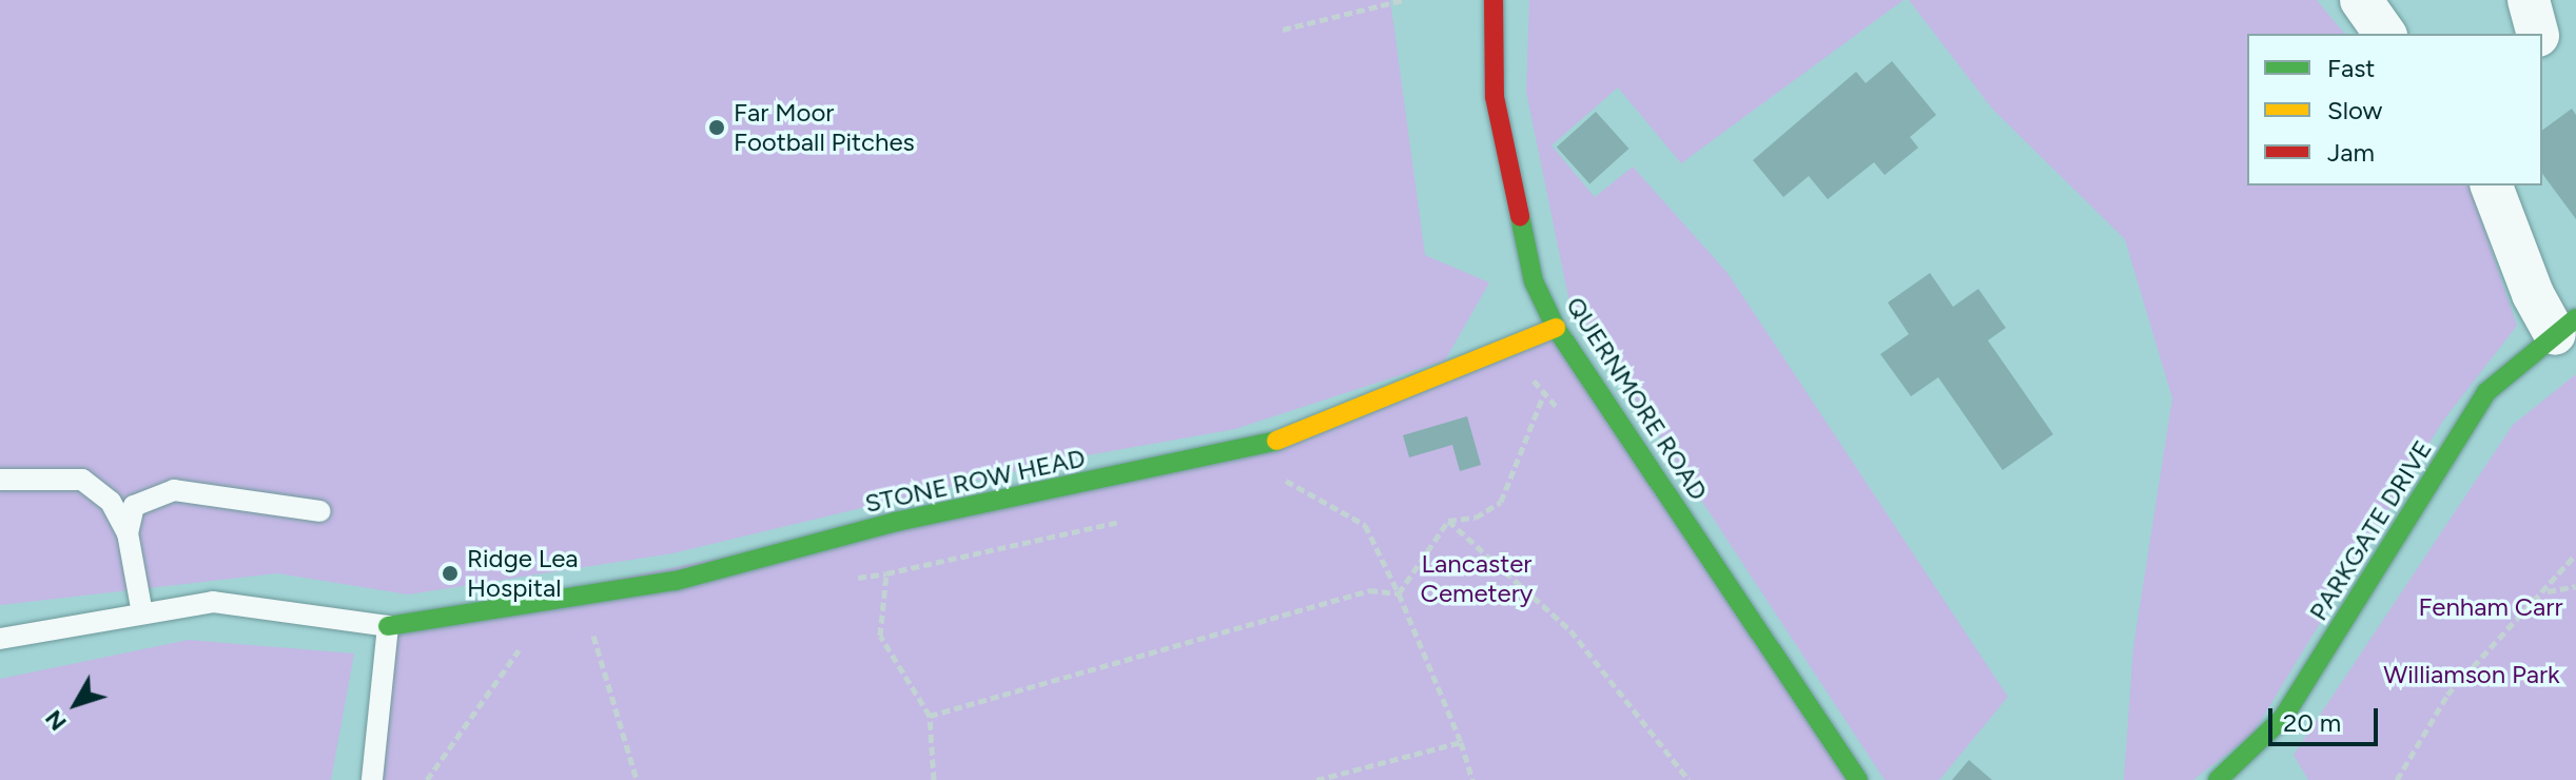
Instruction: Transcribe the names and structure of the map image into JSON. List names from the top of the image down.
{
  "streets": {
    "street": ["QUERNMORE ROAD", "STONE ROW HEAD", "PARKGATE DRIVE"]
  },
  "crossings": [
    ["QUERNMORE ROAD", "STONE ROW HEAD"]
  ],
  "parks": ["Lancaster Cemetery", "Fenham Carr", "Williamson Park"],
  "places": ["Far Moor Football Pitches", "Ridge Lea Hospital"],
  "legend": ["Fast", "Slow", "Jam"],
  "scale_bar": "20 m",
  "north": "bottom left"
}
